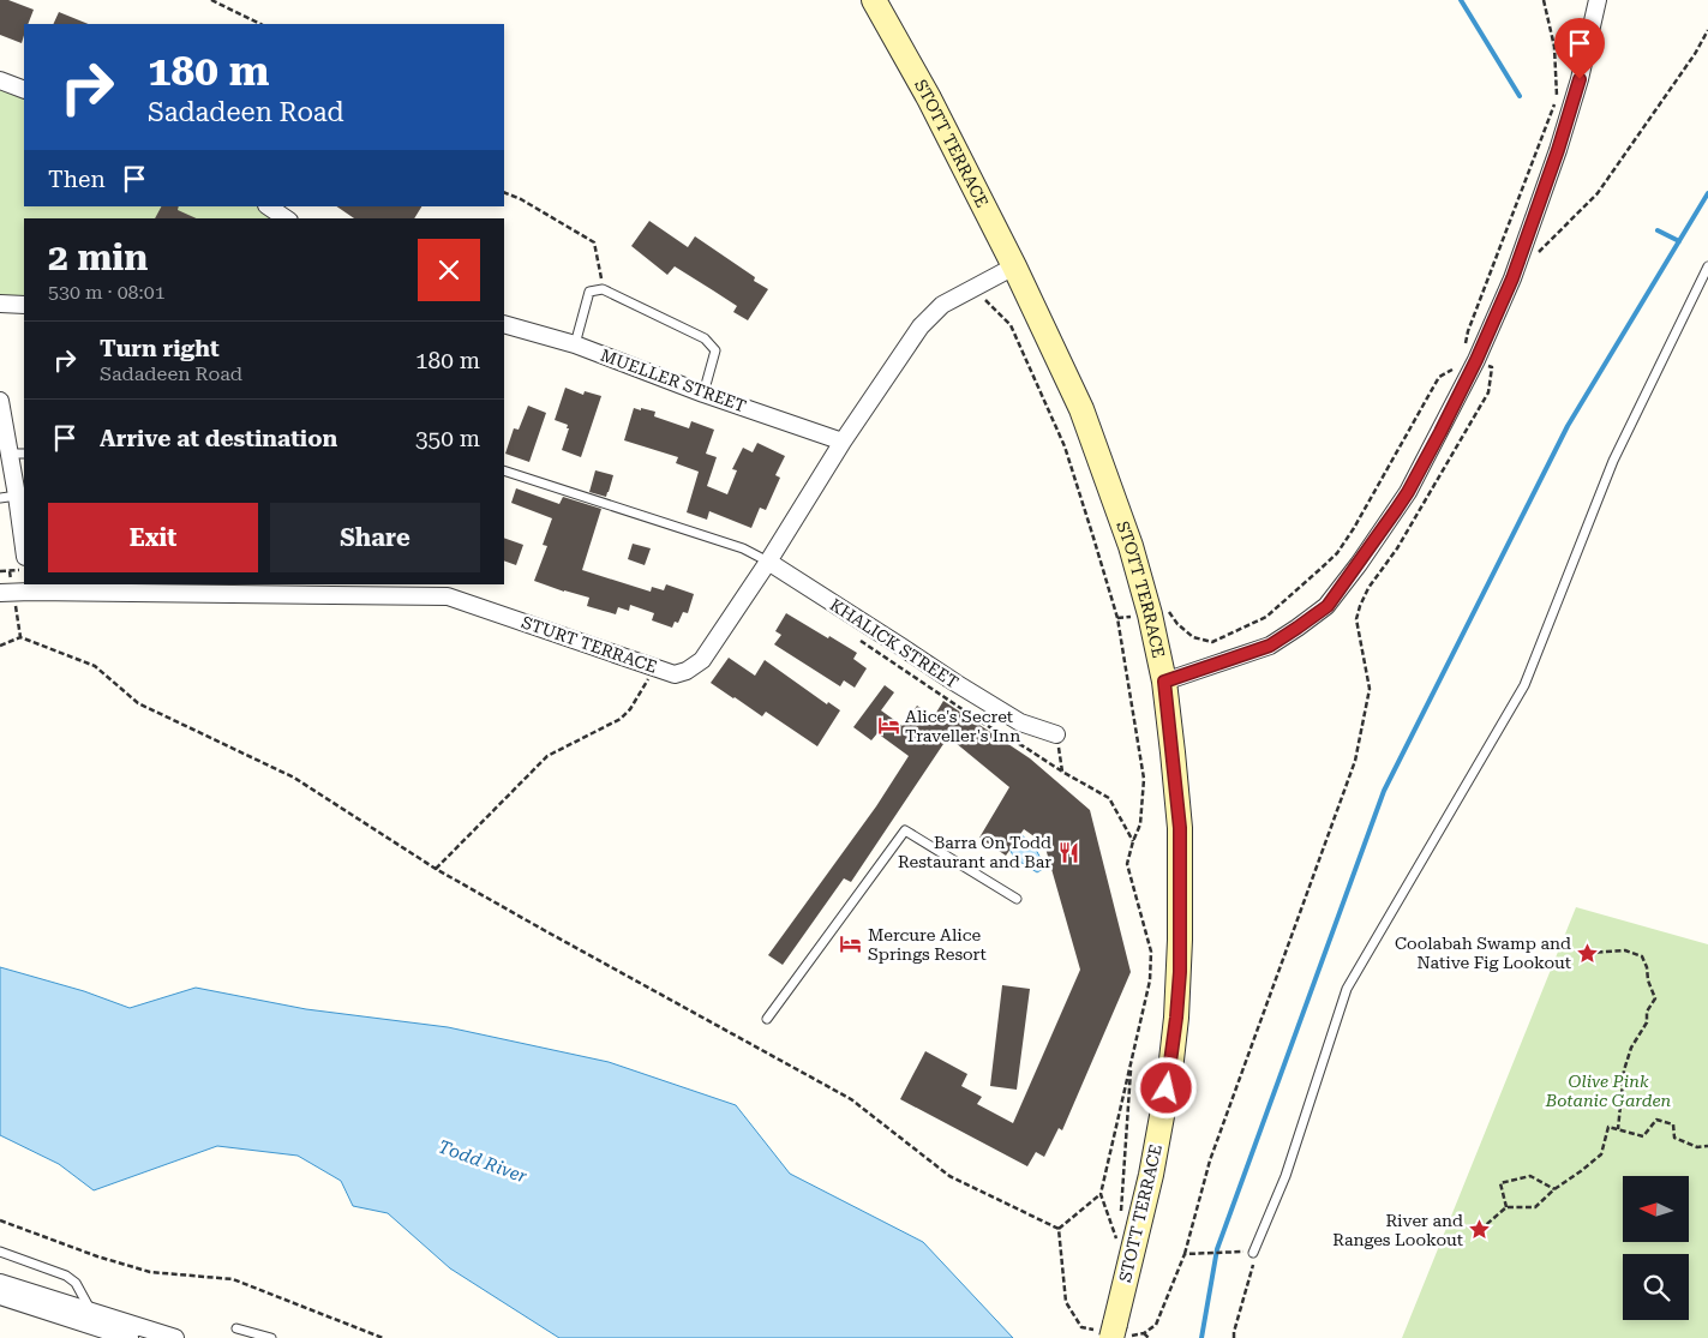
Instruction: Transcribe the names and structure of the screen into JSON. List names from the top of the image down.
{
  "streets": {
    "main road": ["STOTT TERRACE"],
    "street": ["MUELLER STREET", "KHALICK STREET", "STURT TERRACE"]
  },
  "crossings": [
    ["STOTT TERRACE", "STURT TERRACE"],
    ["MUELLER STREET", "STURT TERRACE"],
    ["KHALICK STREET", "STURT TERRACE"]
  ],
  "water": ["Todd River"],
  "parks": ["Olive Pink Botanic Garden"],
  "places": {
    "hotel": ["Alice's Secret Traveller's Inn", "Mercure Alice Springs Resort"],
    "restaurant": ["Barra On Todd Restaurant and Bar"],
    "place": ["Coolabah Swamp and Native Fig Lookout", "River and Ranges Lookout"]
  },
  "north": "left",
  "page": {
    "turn": ["180 m", "Sadadeen Road"],
    "then": "Then",
    "heading": ["2 min", "530 m · 08:01"],
    "list": [
      {
        "name": "Turn right",
        "note": "Sadadeen Road",
        "value": "180 m"
      },
      {
        "name": "Arrive at destination",
        "value": "350 m"
      }
    ],
    "buttons": ["Exit", "Share"]
  }
}
